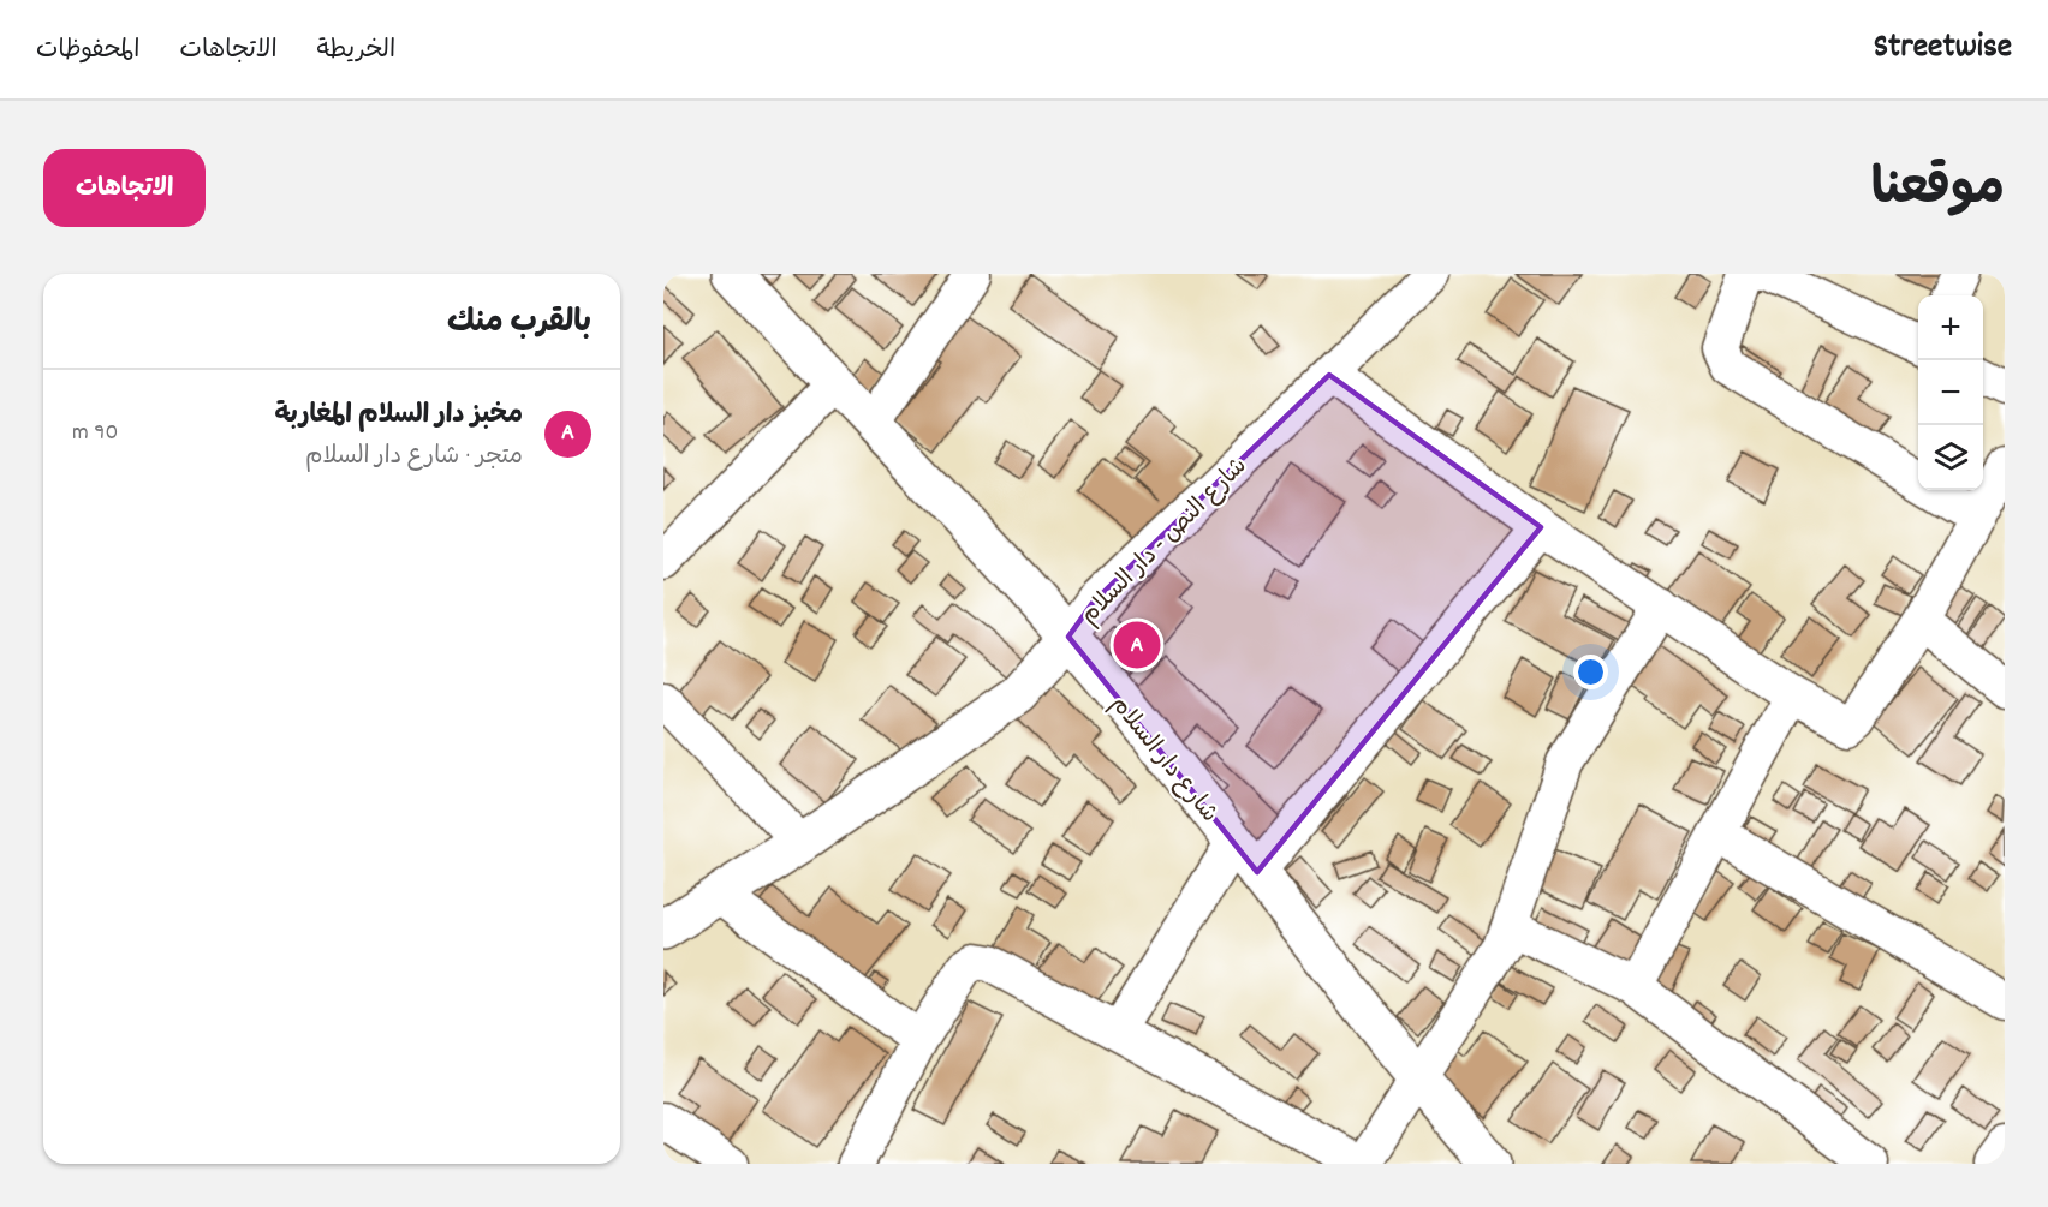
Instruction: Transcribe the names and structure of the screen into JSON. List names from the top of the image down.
{
  "streets": {
    "street": ["شارع النص - دار السلام", "شارع دار السلام"]
  },
  "crossings": [
    ["شارع النص - دار السلام", "شارع دار السلام"]
  ],
  "page": {
    "header": "Streetwise",
    "nav": ["الخريطة", "الاتجاهات", "المحفوظات"],
    "title": "موقعنا",
    "buttons": "الاتجاهات",
    "heading": "بالقرب منك",
    "map_buttons": ["+", "−"],
    "list": [
      {
        "mark": "A",
        "name": "مخبز دار السلام المغاربة",
        "note": "متجر · شارع دار السلام",
        "value": "90 m"
      }
    ],
    "pins": "A"
  }
}
